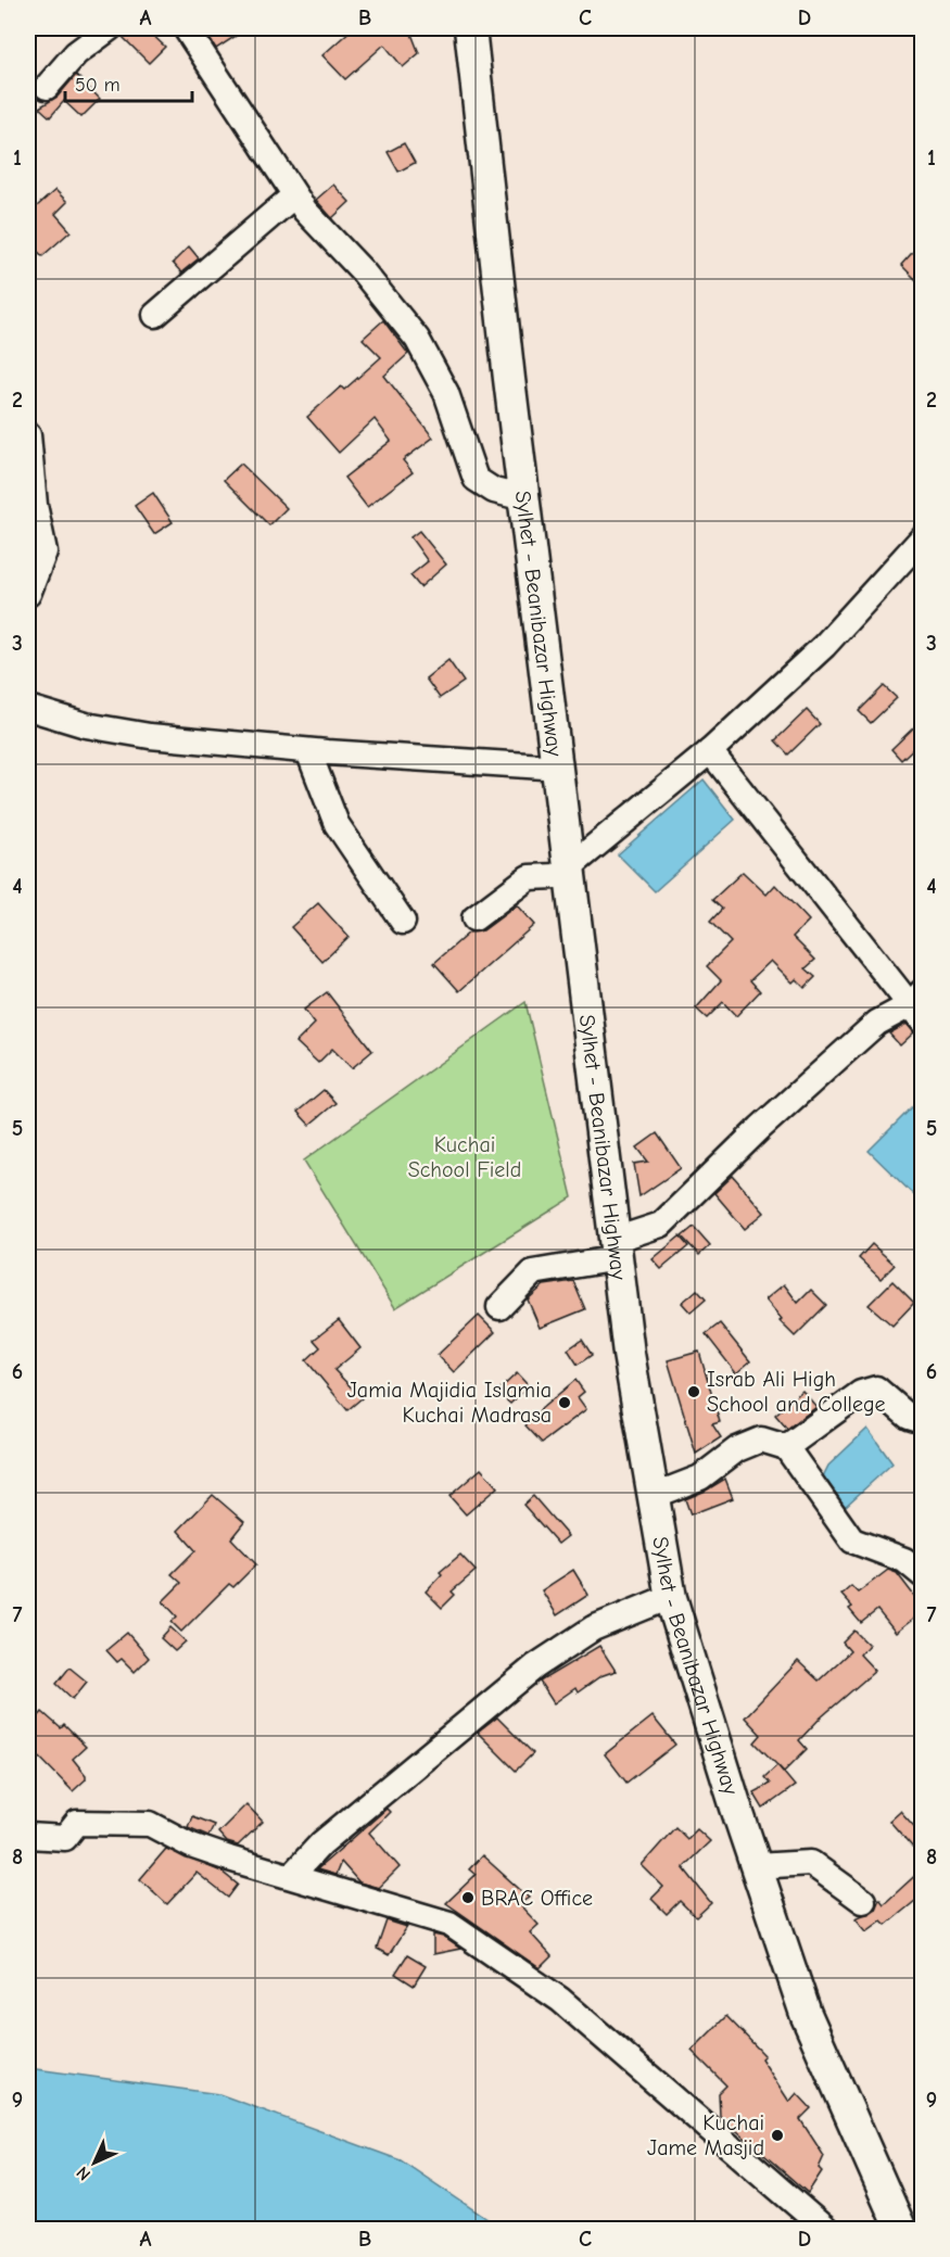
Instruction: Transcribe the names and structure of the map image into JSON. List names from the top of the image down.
{
  "streets": {
    "main road": ["Sylhet - Beanibazar Highway"]
  },
  "parks": ["Kuchai School Field"],
  "places": [
    "Israb Ali High School and College",
    "Jamia Majidia Islamia Kuchai Madrasa",
    "BRAC Office",
    "Kuchai Jame Masjid"
  ],
  "scale_bar": "50 m",
  "north": "bottom left",
  "grid": {
    "columns": [
      "A",
      "B",
      "C",
      "D"
    ],
    "rows": [
      "1",
      "2",
      "3",
      "4",
      "5",
      "6",
      "7",
      "8",
      "9"
    ]
  }
}
